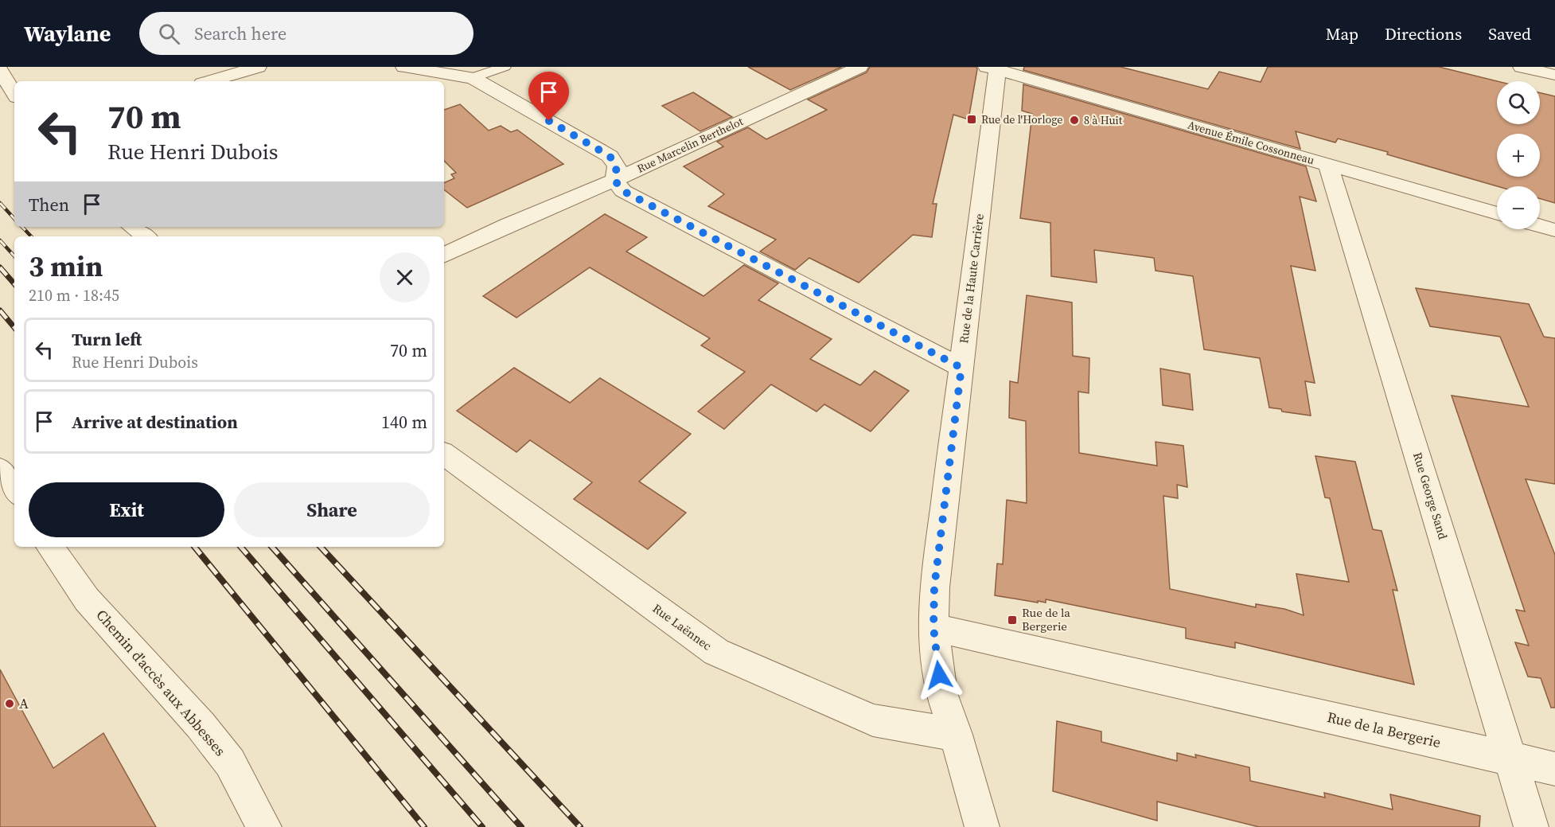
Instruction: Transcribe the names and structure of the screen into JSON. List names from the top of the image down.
{
  "streets": {
    "street": [
      "Avenue Émile Cossonneau",
      "Rue Marcelin Berthelot",
      "Rue de la Haute Carrière",
      "Rue George Sand",
      "Rue Laënnec",
      "Chemin d'accès aux Abbesses",
      "Rue de la Bergerie"
    ]
  },
  "crossings": [
    ["Avenue Émile Cossonneau", "Rue de la Haute Carrière"],
    ["Avenue Émile Cossonneau", "Rue George Sand"],
    ["Rue de la Haute Carrière", "Rue Laënnec"],
    ["Rue de la Haute Carrière", "Rue de la Bergerie"],
    ["Rue George Sand", "Rue de la Bergerie"]
  ],
  "places": {
    "transit": ["Rue de l'Horloge", "Rue de la Bergerie"],
    "other": ["8 à Huit", "A"]
  },
  "page": {
    "header": "Waylane",
    "search": "Search here",
    "nav": ["Map", "Directions", "Saved"],
    "map_buttons": ["+", "−"],
    "turn": ["70 m", "Rue Henri Dubois"],
    "then": "Then",
    "heading": ["3 min", "210 m · 18:45"],
    "list": [
      {
        "name": "Turn left",
        "note": "Rue Henri Dubois",
        "value": "70 m"
      },
      {
        "name": "Arrive at destination",
        "value": "140 m"
      }
    ],
    "buttons": ["Exit", "Share"]
  }
}
